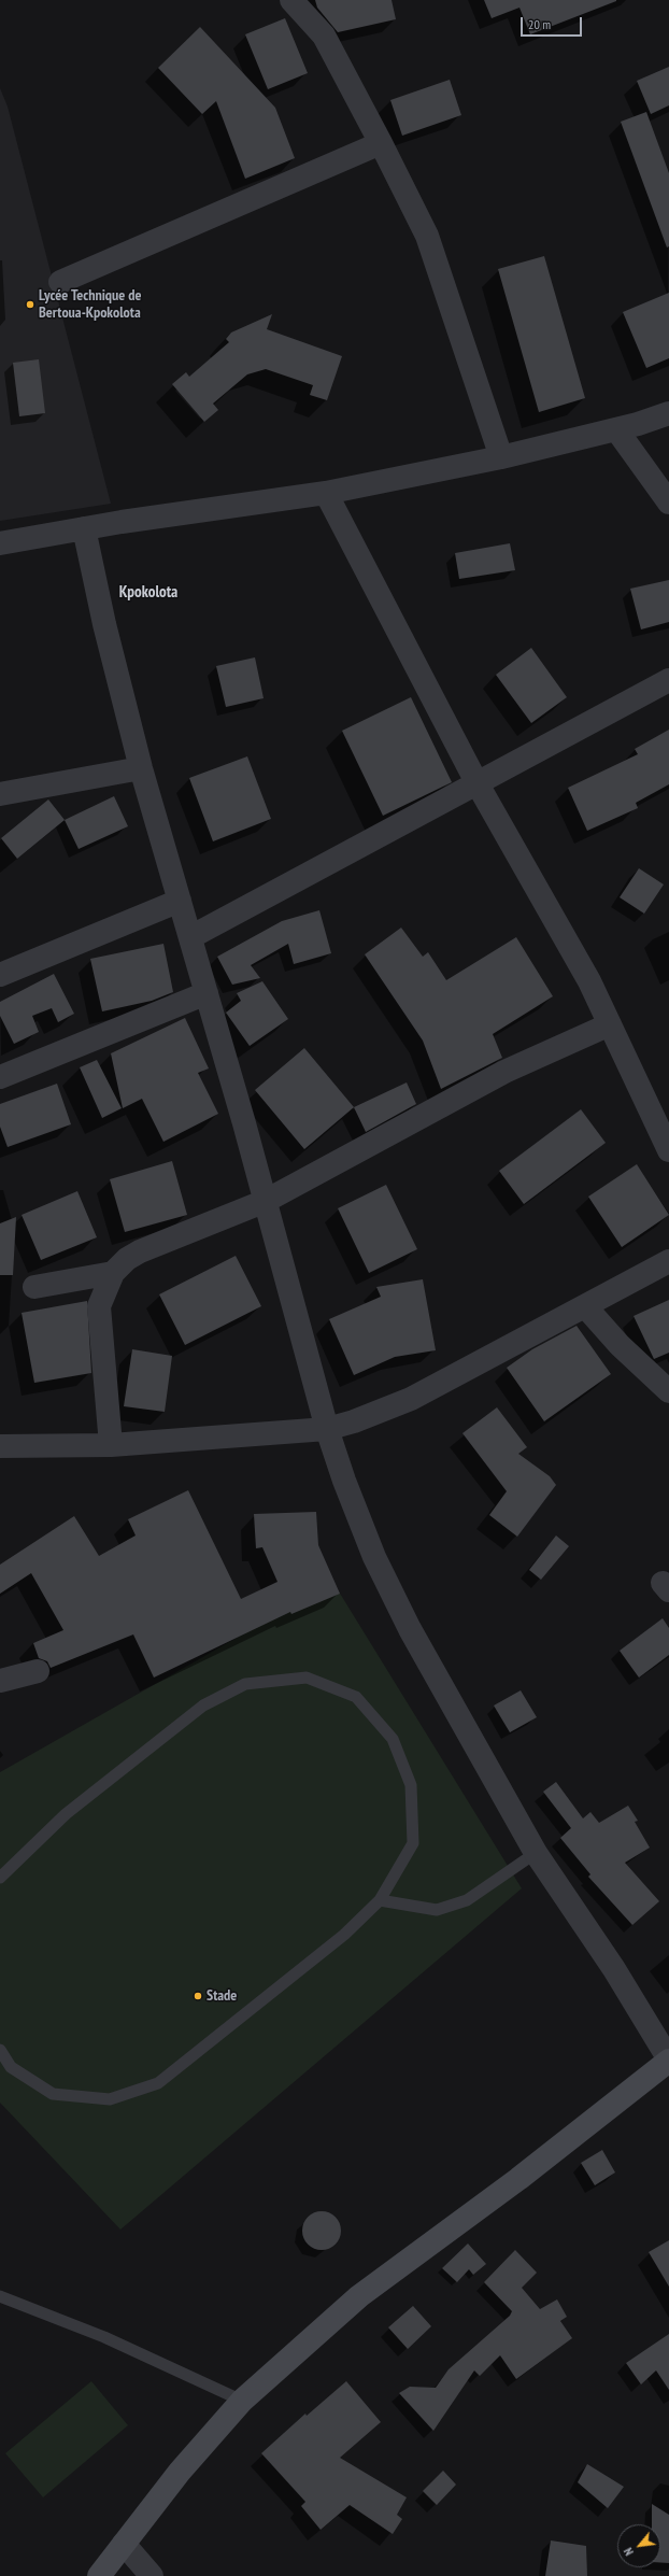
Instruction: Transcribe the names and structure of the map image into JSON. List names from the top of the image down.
{
  "districts": ["Kpokolota"],
  "places": ["Lycée Technique de Bertoua-Kpokolota", "Stade"],
  "scale_bar": "20 m",
  "north": "bottom left"
}
